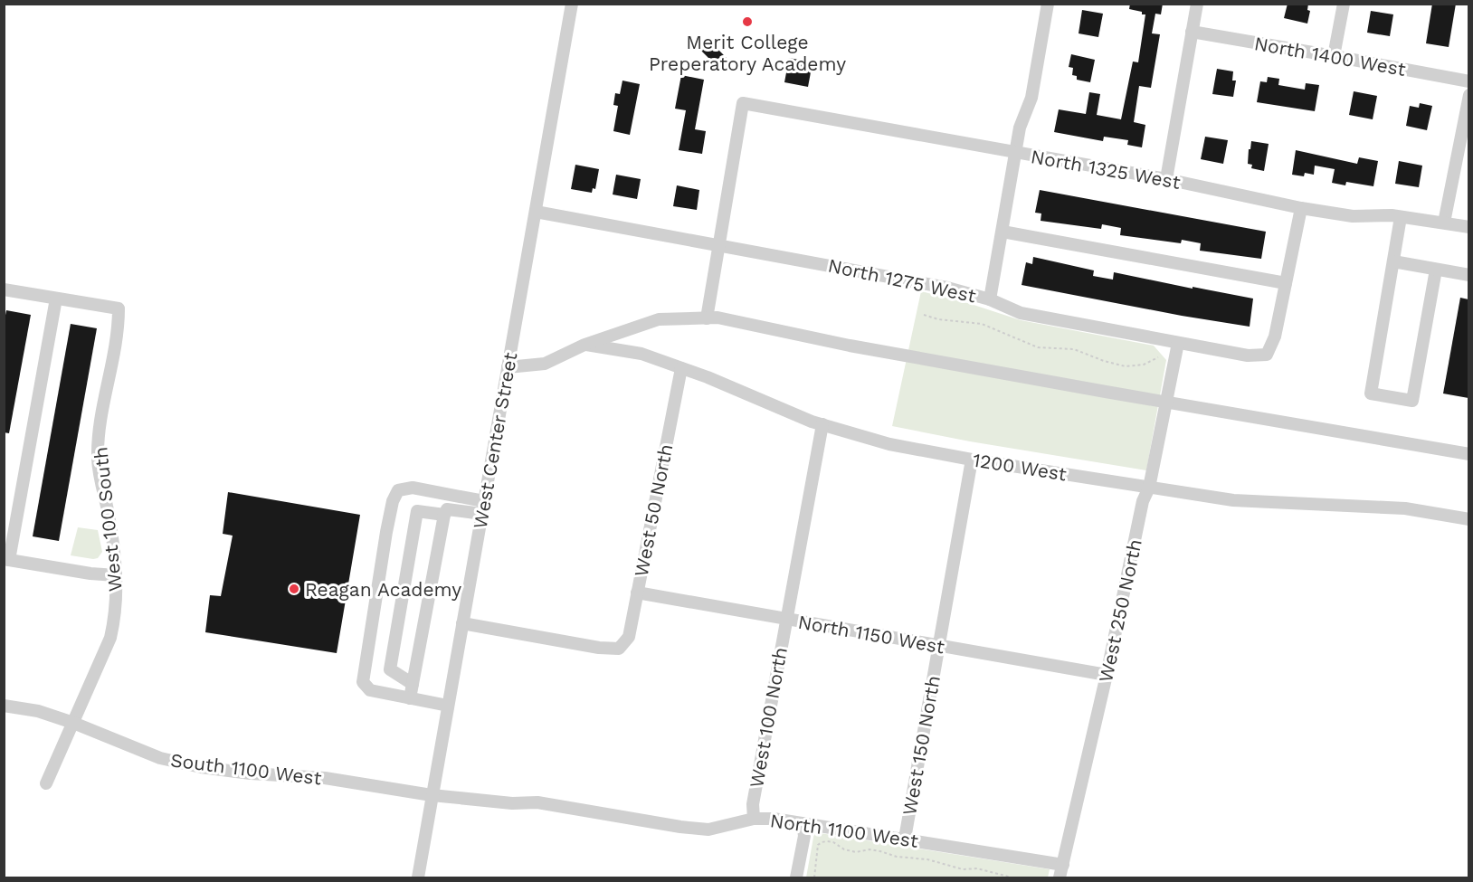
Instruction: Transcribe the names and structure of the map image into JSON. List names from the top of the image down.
{
  "streets": {
    "street": [
      "North 1400 West",
      "North 1325 West",
      "North 1275 West",
      "West Center Street",
      "1200 West",
      "West 50 North",
      "West 100 South",
      "West 250 North",
      "North 1150 West",
      "West 100 North",
      "West 150 North",
      "South 1100 West",
      "North 1100 West"
    ]
  },
  "crossings": [
    ["North 1325 West", "North 1275 West"],
    ["North 1275 West", "West Center Street"],
    ["North 1275 West", "West 250 North"],
    ["West Center Street", "West 50 North"],
    ["West Center Street", "South 1100 West"],
    ["West Center Street", "North 1100 West"],
    ["1200 West", "West 50 North"],
    ["1200 West", "West 250 North"],
    ["1200 West", "West 100 North"],
    ["1200 West", "West 150 North"],
    ["West 50 North", "North 1150 West"],
    ["West 100 South", "South 1100 West"],
    ["West 250 North", "North 1150 West"],
    ["West 250 North", "North 1100 West"],
    ["North 1150 West", "West 100 North"],
    ["North 1150 West", "West 150 North"],
    ["West 100 North", "North 1100 West"],
    ["West 150 North", "North 1100 West"],
    ["South 1100 West", "North 1100 West"]
  ],
  "places": ["Merit College Preperatory Academy", "Reagan Academy"]
}
